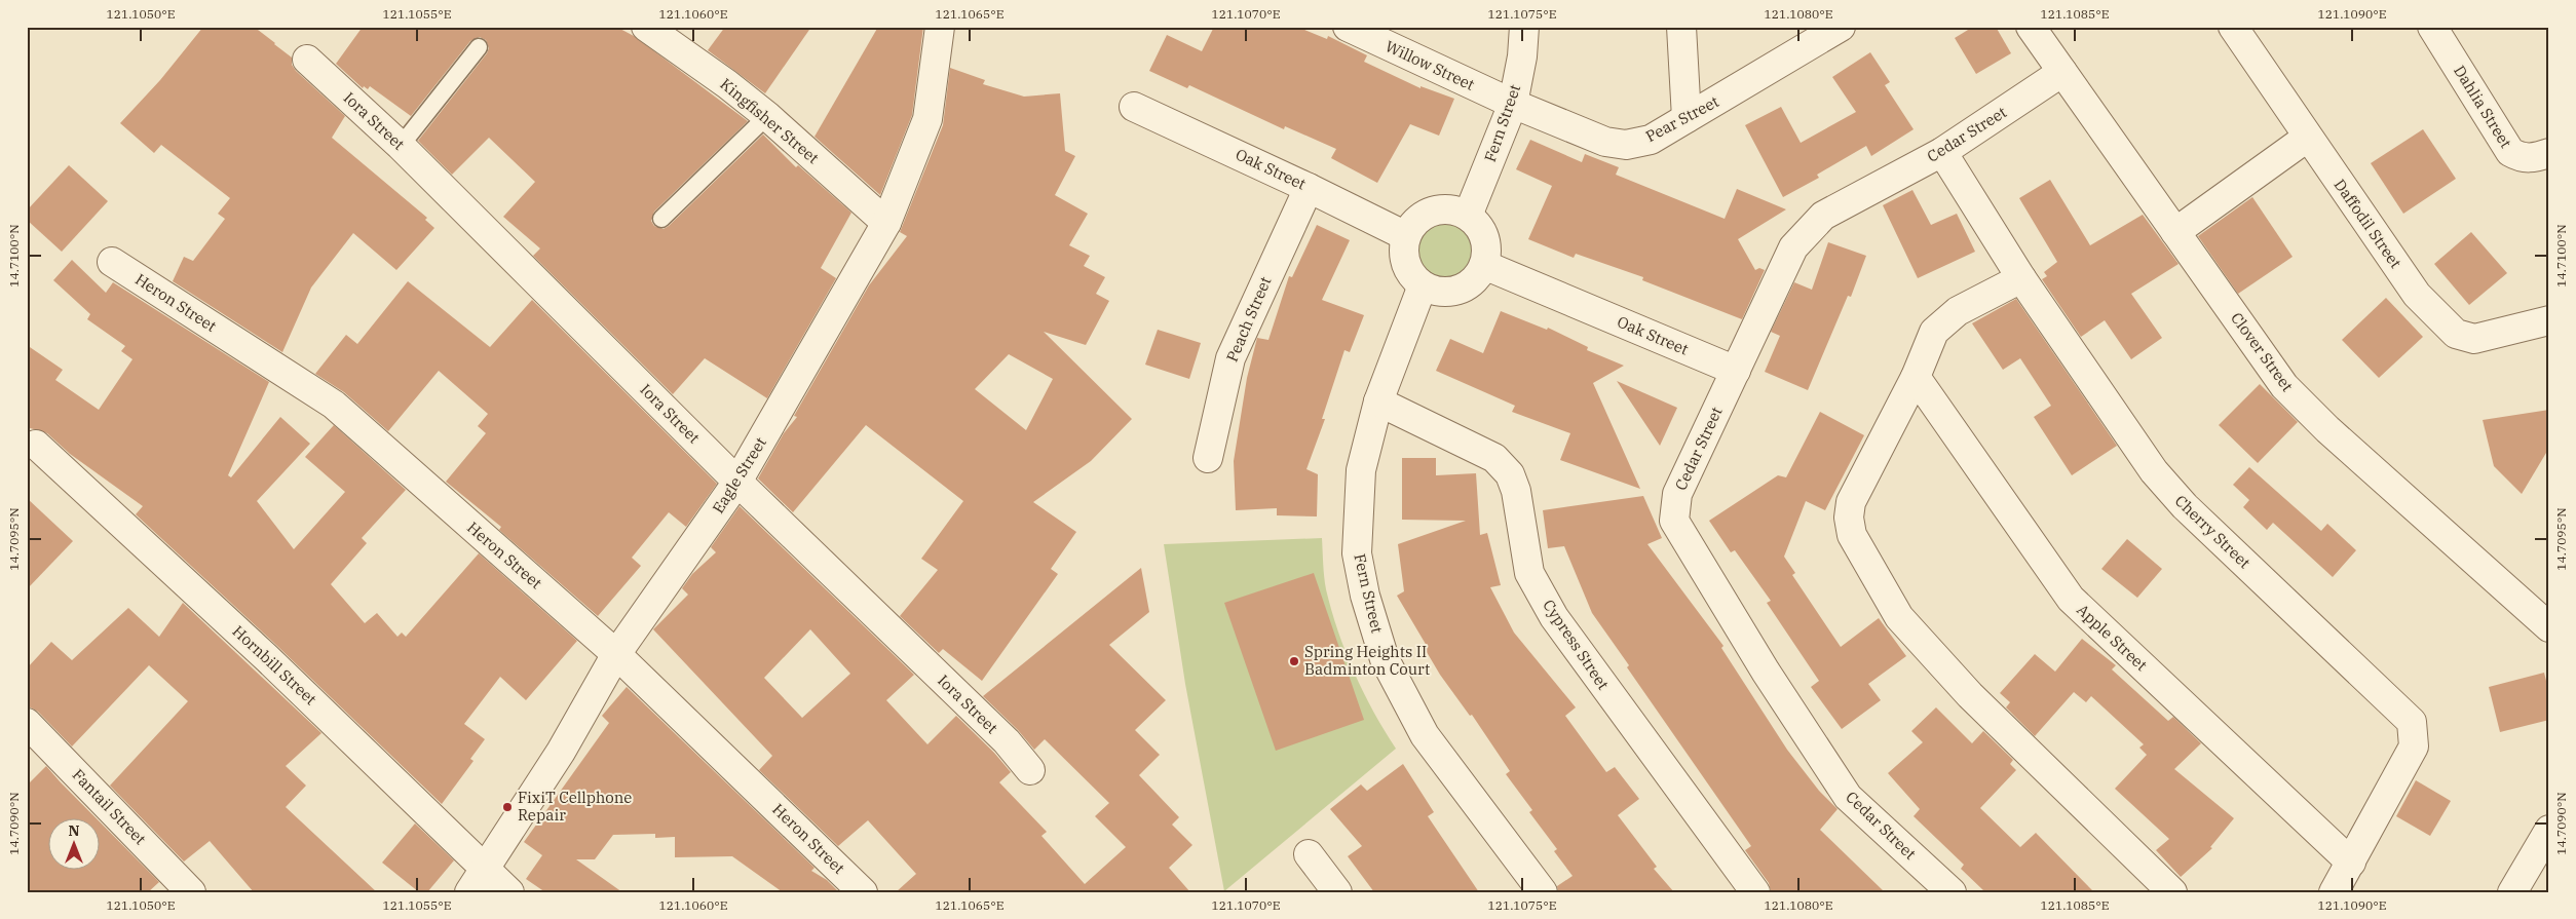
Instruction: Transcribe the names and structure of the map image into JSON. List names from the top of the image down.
{
  "streets": {
    "street": [
      "Willow Street",
      "Dahlia Street",
      "Pear Street",
      "Iora Street",
      "Kingfisher Street",
      "Fern Street",
      "Cedar Street",
      "Oak Street",
      "Daffodil Street",
      "Heron Street",
      "Peach Street",
      "Clover Street",
      "Eagle Street",
      "Cherry Street",
      "Apple Street",
      "Cypress Street",
      "Hornbill Street",
      "Fantail Street"
    ]
  },
  "crossings": [
    ["Willow Street", "Pear Street"],
    ["Willow Street", "Fern Street"],
    ["Pear Street", "Fern Street"],
    ["Iora Street", "Eagle Street"],
    ["Kingfisher Street", "Eagle Street"],
    ["Fern Street", "Oak Street"],
    ["Fern Street", "Cypress Street"],
    ["Cedar Street", "Oak Street"],
    ["Cedar Street", "Clover Street"],
    ["Cedar Street", "Cherry Street"],
    ["Oak Street", "Peach Street"],
    ["Heron Street", "Eagle Street"],
    ["Eagle Street", "Hornbill Street"],
    ["Cherry Street", "Apple Street"]
  ],
  "places": ["Spring Heights II Badminton Court", "FixiT Cellphone Repair"],
  "north": "top",
  "coordinates": [
    "121.1050°E",
    "121.1055°E",
    "121.1060°E",
    "121.1065°E",
    "121.1070°E",
    "121.1075°E",
    "121.1080°E",
    "121.1085°E",
    "121.1090°E",
    "14.7100°N",
    "14.7095°N",
    "14.7090°N"
  ]
}
